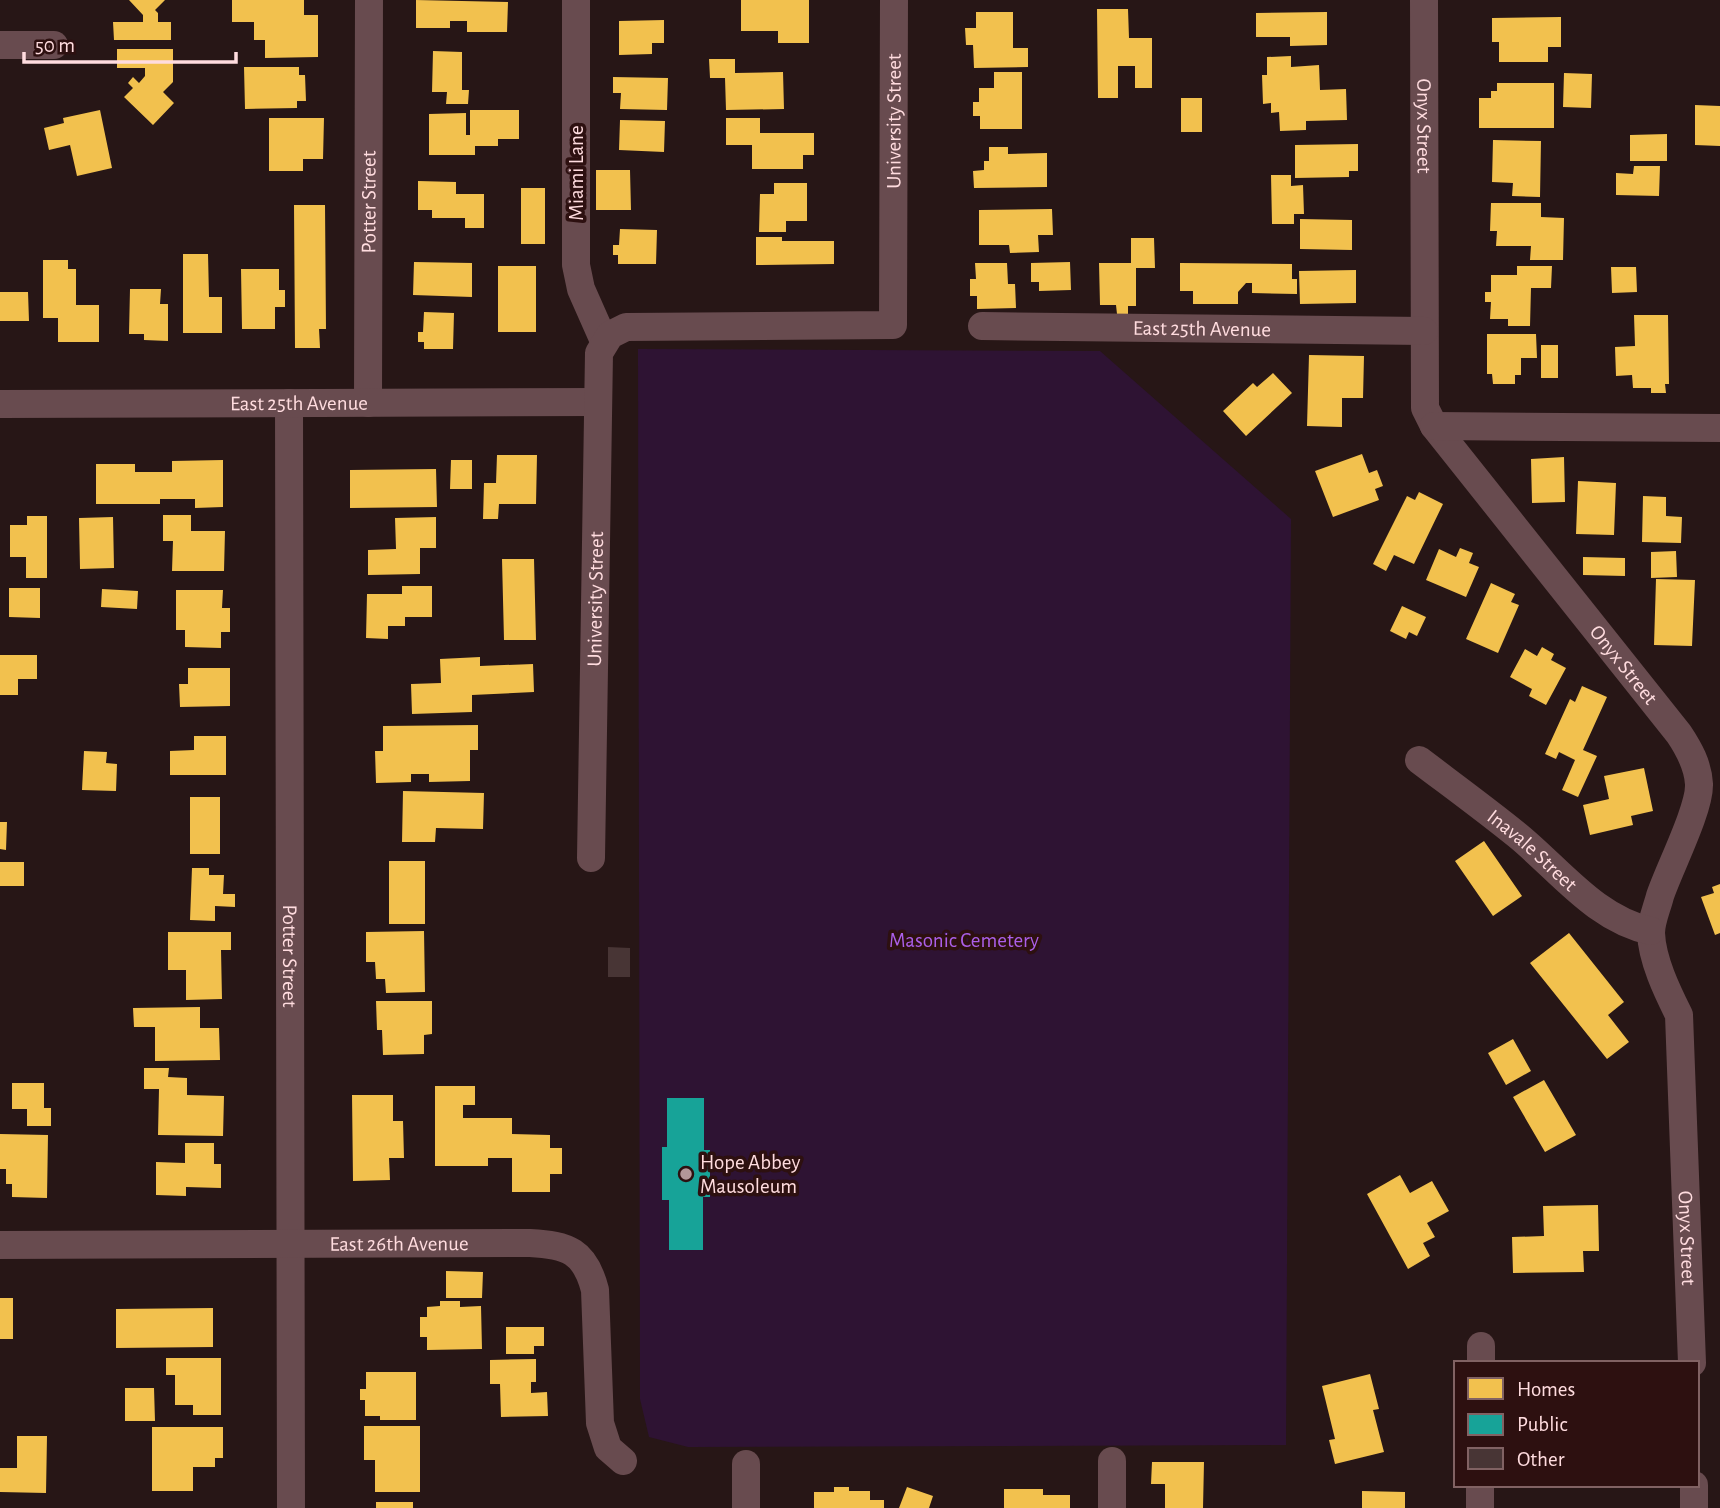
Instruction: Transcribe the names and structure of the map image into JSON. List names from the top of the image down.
{
  "streets": {
    "street": [
      "University Street",
      "Onyx Street",
      "Miami Lane",
      "Potter Street",
      "East 25th Avenue",
      "Inavale Street",
      "East 26th Avenue"
    ]
  },
  "crossings": [
    ["University Street", "Miami Lane"],
    ["University Street", "East 25th Avenue"],
    ["Onyx Street", "East 25th Avenue"],
    ["Onyx Street", "Inavale Street"],
    ["Potter Street", "East 25th Avenue"],
    ["Potter Street", "East 26th Avenue"]
  ],
  "parks": ["Masonic Cemetery"],
  "places": ["Hope Abbey Mausoleum"],
  "legend": ["Homes", "Public", "Other"],
  "scale_bar": "50 m"
}
